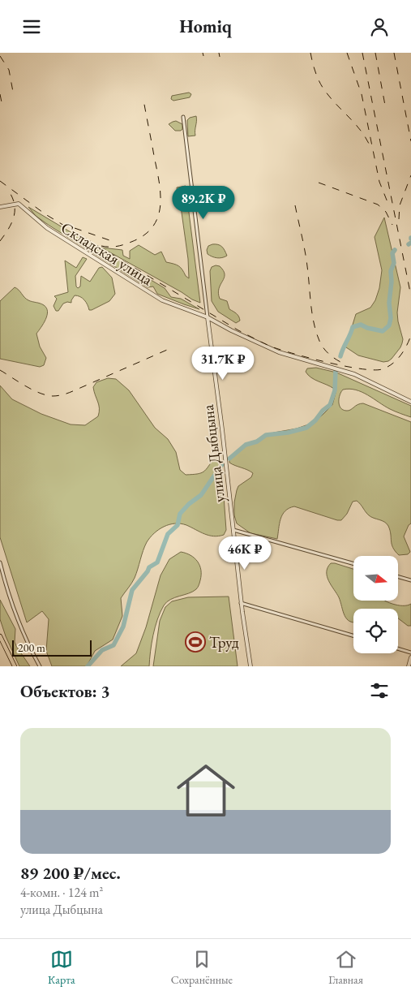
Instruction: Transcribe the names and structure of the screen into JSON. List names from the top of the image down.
{
  "streets": {
    "street": ["Складская улица", "улица Дыбцына"]
  },
  "crossings": [
    ["Складская улица", "улица Дыбцына"]
  ],
  "places": {
    "sports": ["Труд"]
  },
  "scale_bar": "200 m",
  "north": "right",
  "page": {
    "header": "Homiq",
    "price": ["89.2K ₽", "31.7K ₽", "46K ₽"],
    "scale": "200 m",
    "heading": "Объектов: 3",
    "list": [
      {
        "name": "89 200 ₽/мес.",
        "note": "4-комн. · 124 m² · улица Дыбцына"
      }
    ],
    "tabs": ["Карта", "Сохранённые", "Главная"]
  }
}
